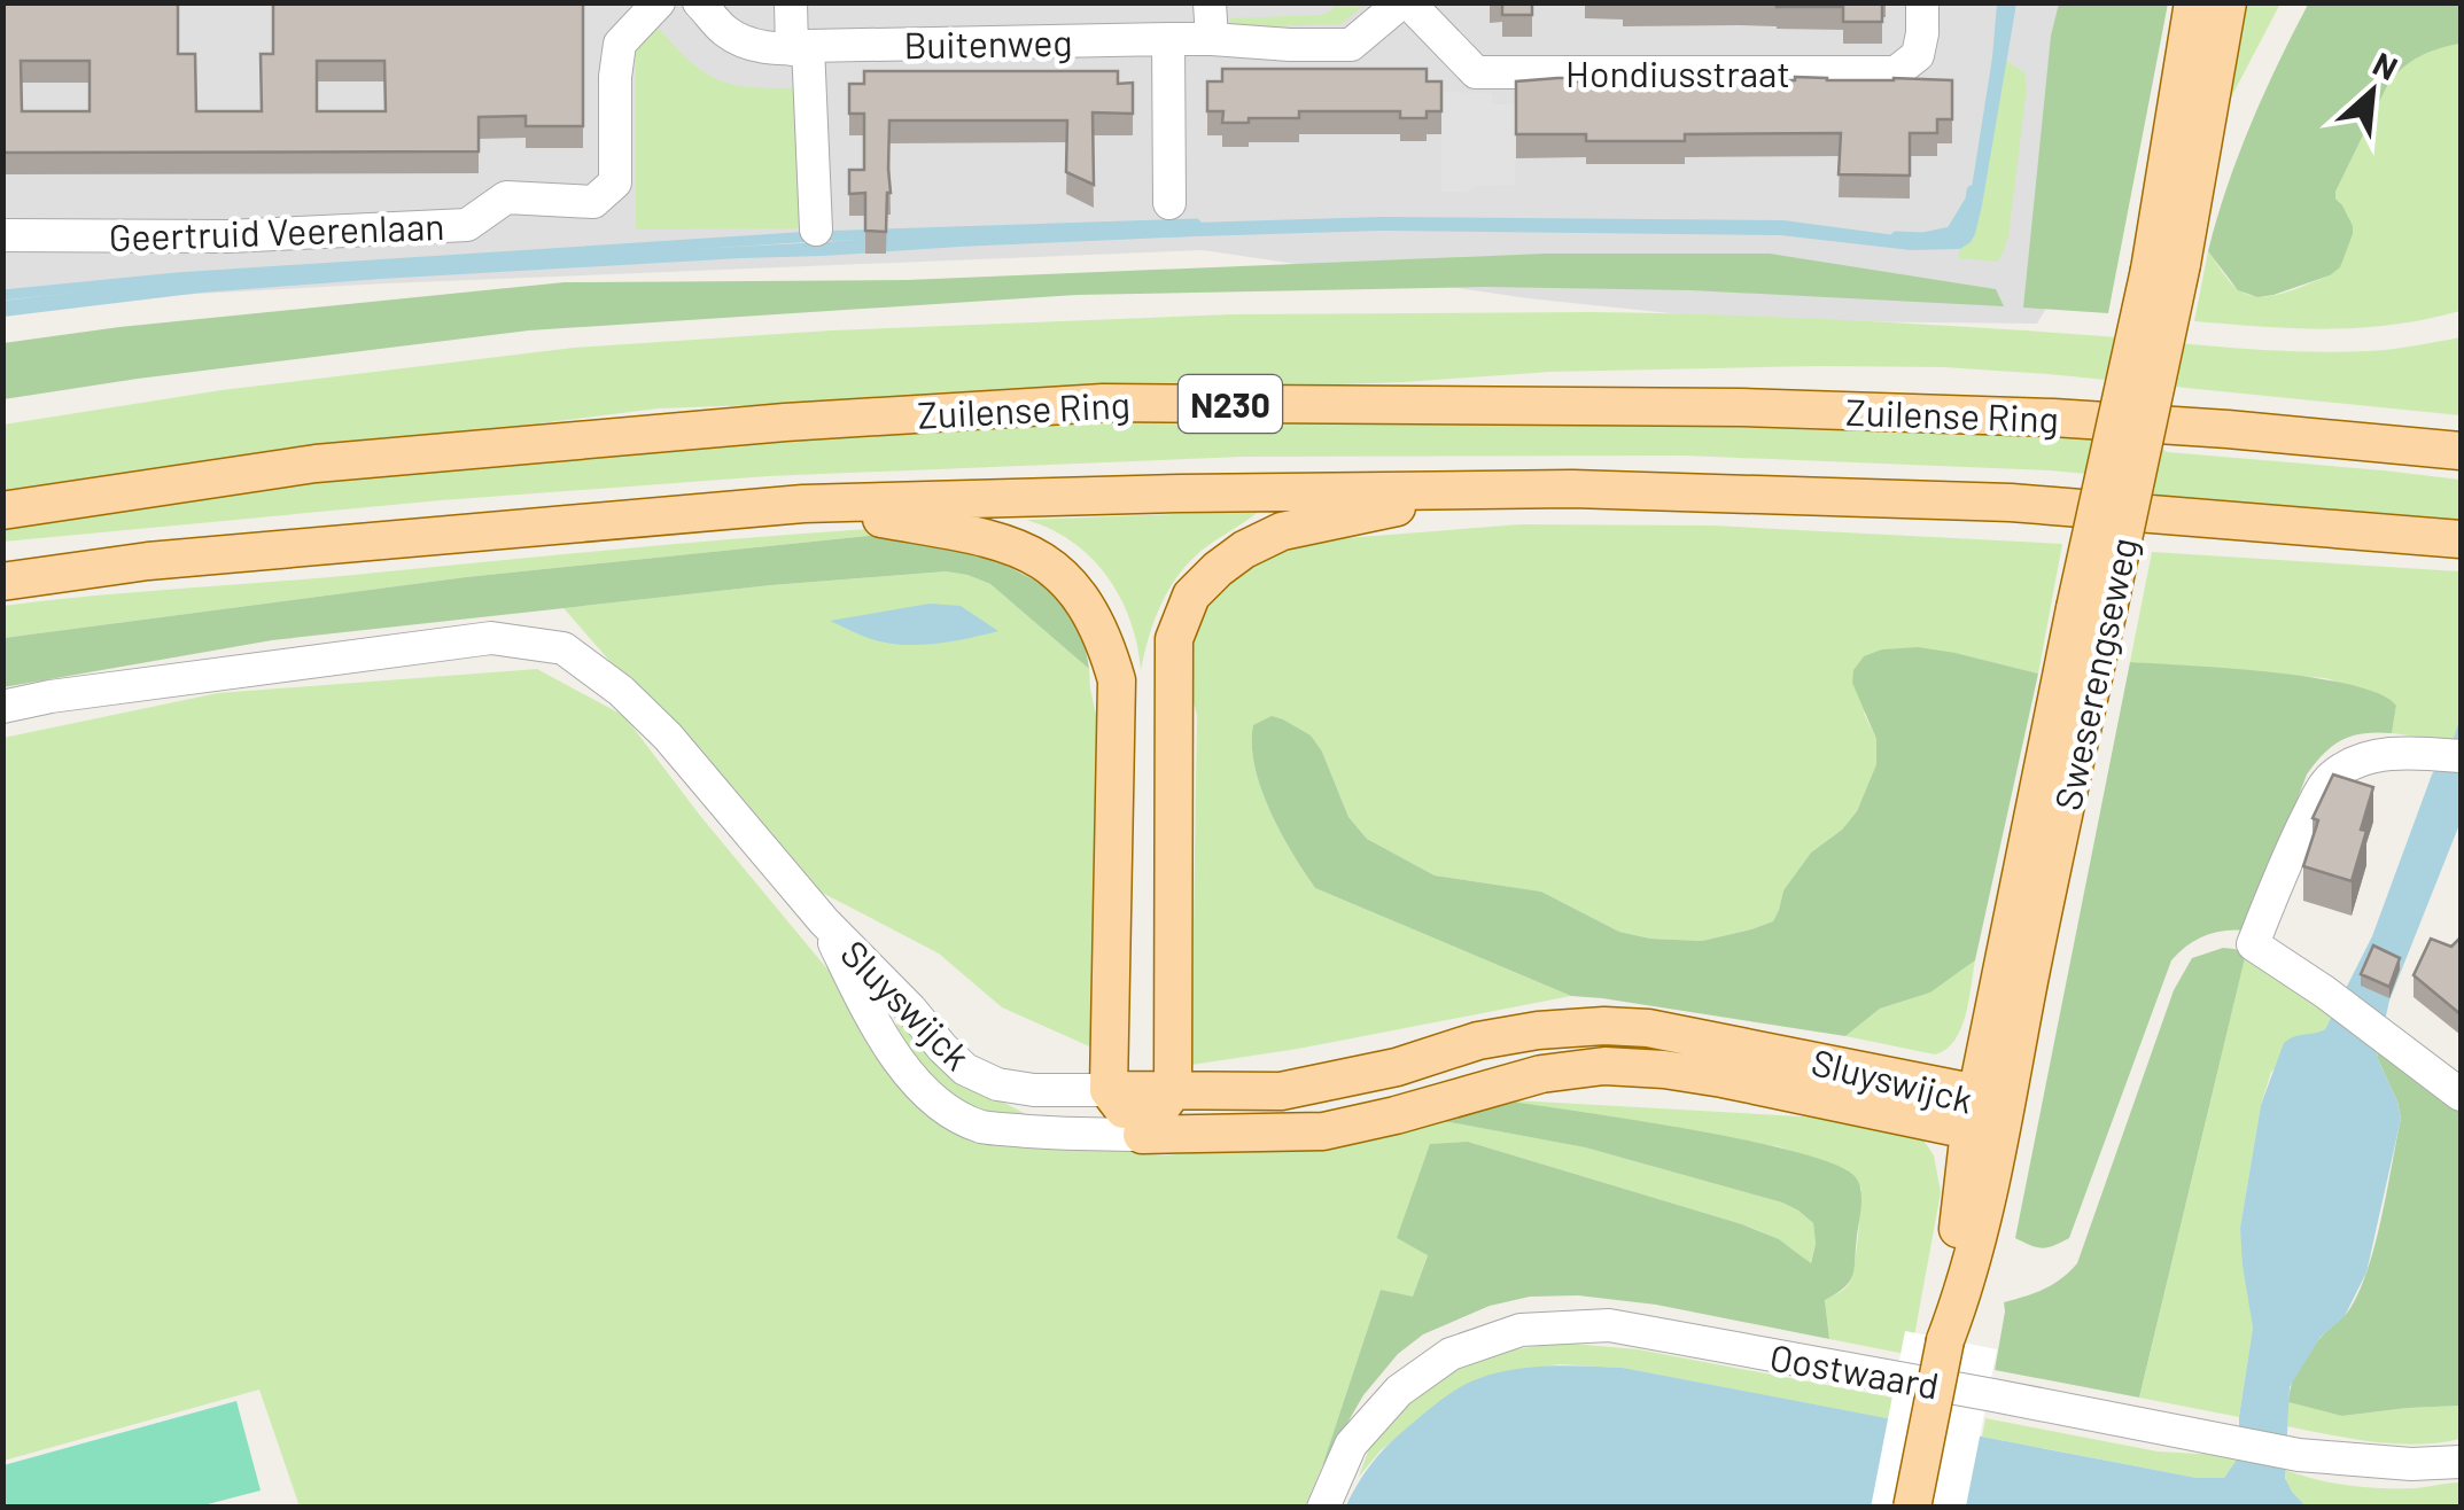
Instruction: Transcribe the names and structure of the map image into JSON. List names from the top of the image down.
{
  "streets": {
    "main road": [
      "N230",
      "Zuilense Ring",
      "Sweserengseweg",
      "Sluyswijck"
    ],
    "street": [
      "Buitenweg",
      "Hondiusstraat",
      "Geertruid Veerenlaan",
      "Oostwaard"
    ]
  },
  "crossings": [
    ["Buitenweg", "Hondiusstraat"],
    ["Sweserengseweg", "Sluyswijck"]
  ],
  "north": "top right"
}
